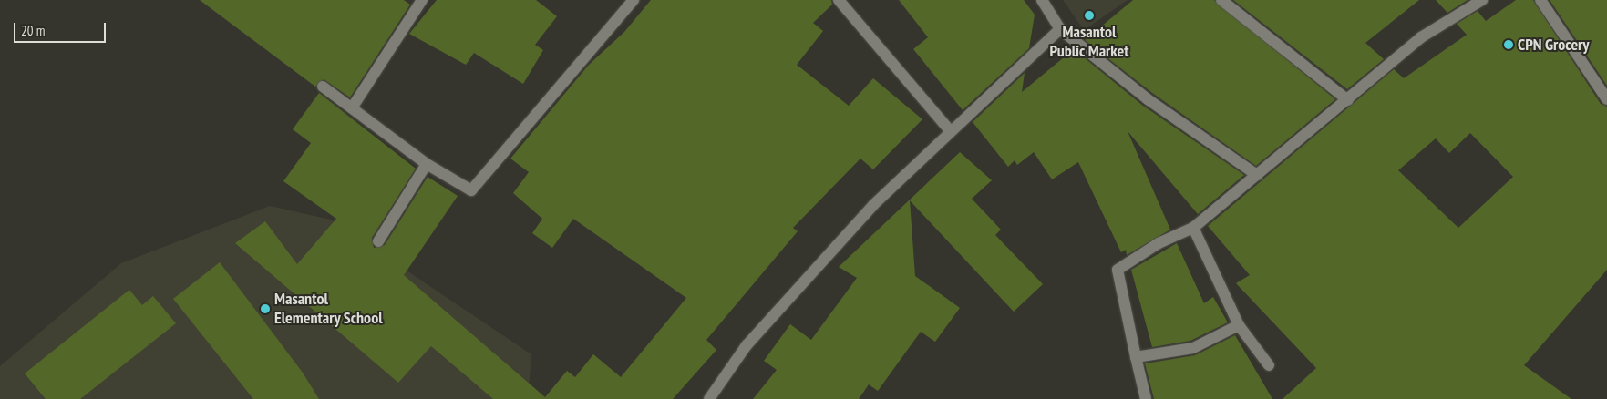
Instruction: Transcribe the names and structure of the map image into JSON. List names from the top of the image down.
{
  "places": ["Masantol Public Market", "CPN Grocery", "Masantol Elementary School"],
  "scale_bar": "20 m"
}
